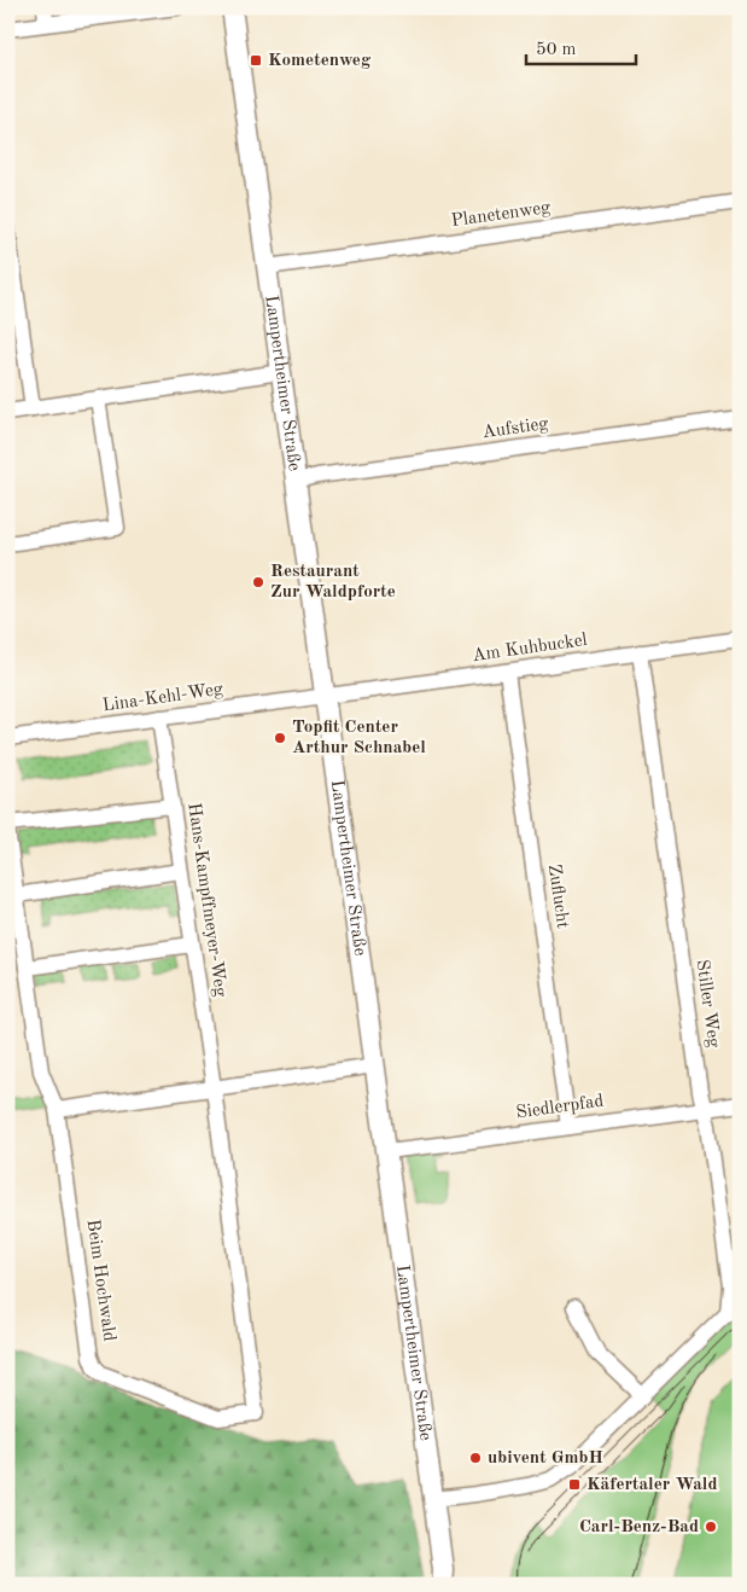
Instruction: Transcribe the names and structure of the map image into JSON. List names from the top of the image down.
{
  "streets": {
    "street": [
      "Planetenweg",
      "Lampertheimer Straße",
      "Aufstieg",
      "Am Kuhbuckel",
      "Lina-Kehl-Weg",
      "Zuflucht",
      "Hans-Kampffmeyer-Weg",
      "Stiller Weg",
      "Siedlerpfad",
      "Beim Hochwald"
    ]
  },
  "crossings": [
    ["Planetenweg", "Lampertheimer Straße"],
    ["Lampertheimer Straße", "Aufstieg"],
    ["Lampertheimer Straße", "Am Kuhbuckel"],
    ["Lampertheimer Straße", "Lina-Kehl-Weg"],
    ["Lampertheimer Straße", "Stiller Weg"],
    ["Lampertheimer Straße", "Siedlerpfad"],
    ["Am Kuhbuckel", "Lina-Kehl-Weg"],
    ["Am Kuhbuckel", "Zuflucht"],
    ["Am Kuhbuckel", "Stiller Weg"],
    ["Lina-Kehl-Weg", "Hans-Kampffmeyer-Weg"],
    ["Zuflucht", "Siedlerpfad"],
    ["Hans-Kampffmeyer-Weg", "Beim Hochwald"],
    ["Stiller Weg", "Siedlerpfad"]
  ],
  "places": {
    "transit": ["Kometenweg", "Käfertaler Wald"],
    "other": [
      "Restaurant Zur Waldpforte",
      "Topfit Center Arthur Schnabel",
      "ubivent GmbH",
      "Carl-Benz-Bad"
    ]
  },
  "scale_bar": "50 m"
}
